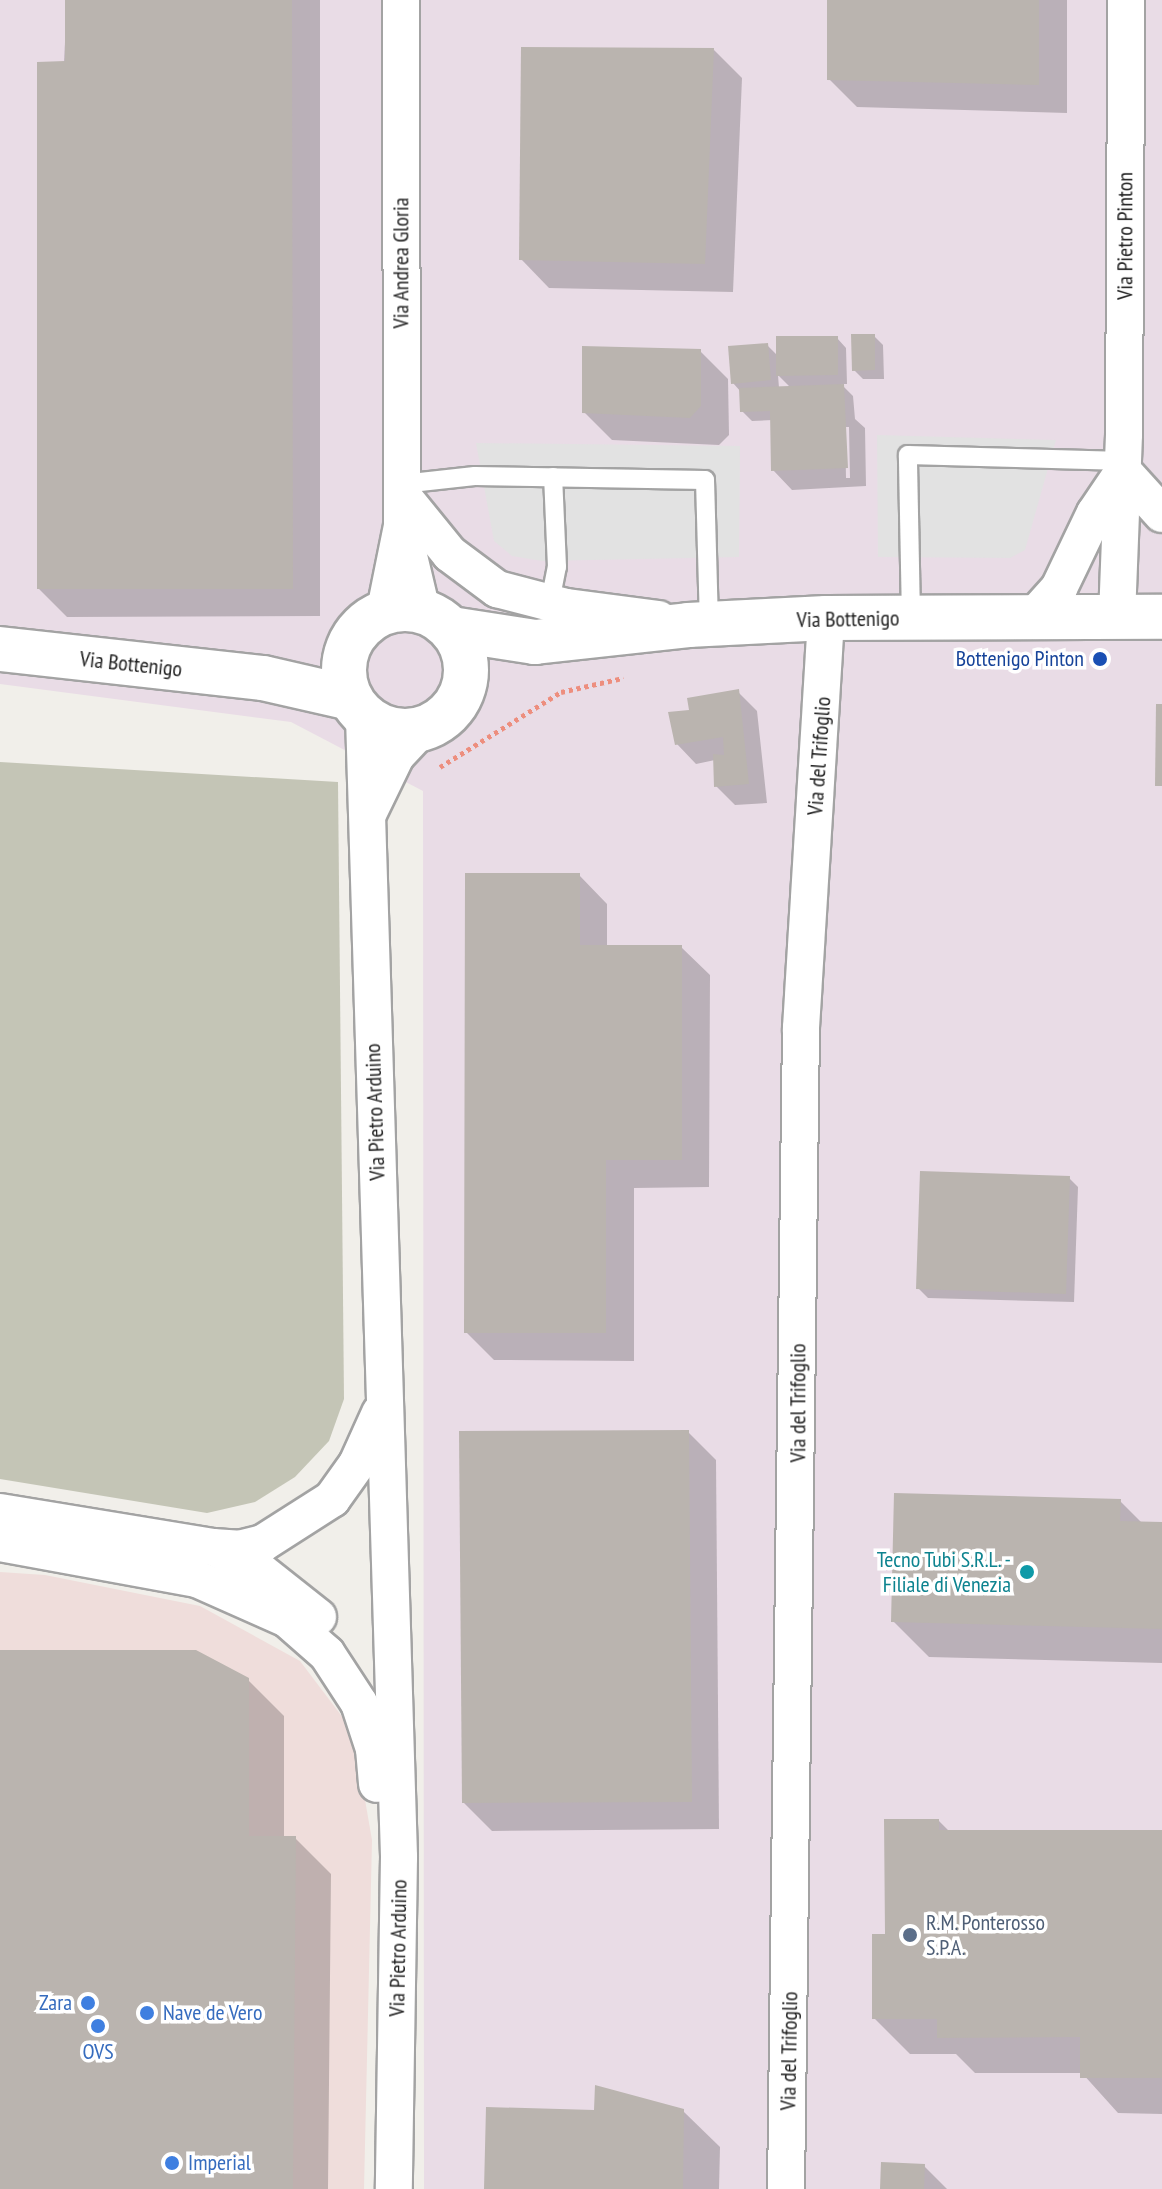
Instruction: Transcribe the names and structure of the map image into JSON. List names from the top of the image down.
{
  "streets": {
    "street": [
      "Via Pietro Pinton",
      "Via Andrea Gloria",
      "Via Bottenigo",
      "Via del Trifoglio",
      "Via Pietro Arduino"
    ]
  },
  "crossings": [
    ["Via Pietro Pinton", "Via Bottenigo"],
    ["Via Andrea Gloria", "Via Bottenigo"],
    ["Via Andrea Gloria", "Via Pietro Arduino"],
    ["Via Bottenigo", "Via del Trifoglio"],
    ["Via Bottenigo", "Via Pietro Arduino"]
  ],
  "places": [
    "Bottenigo Pinton",
    "Tecno Tubi S.R.L. - Filiale di Venezia",
    "R.M. Ponterosso S.P.A.",
    "Zara",
    "Nave de Vero",
    "OVS",
    "Imperial"
  ]
}
